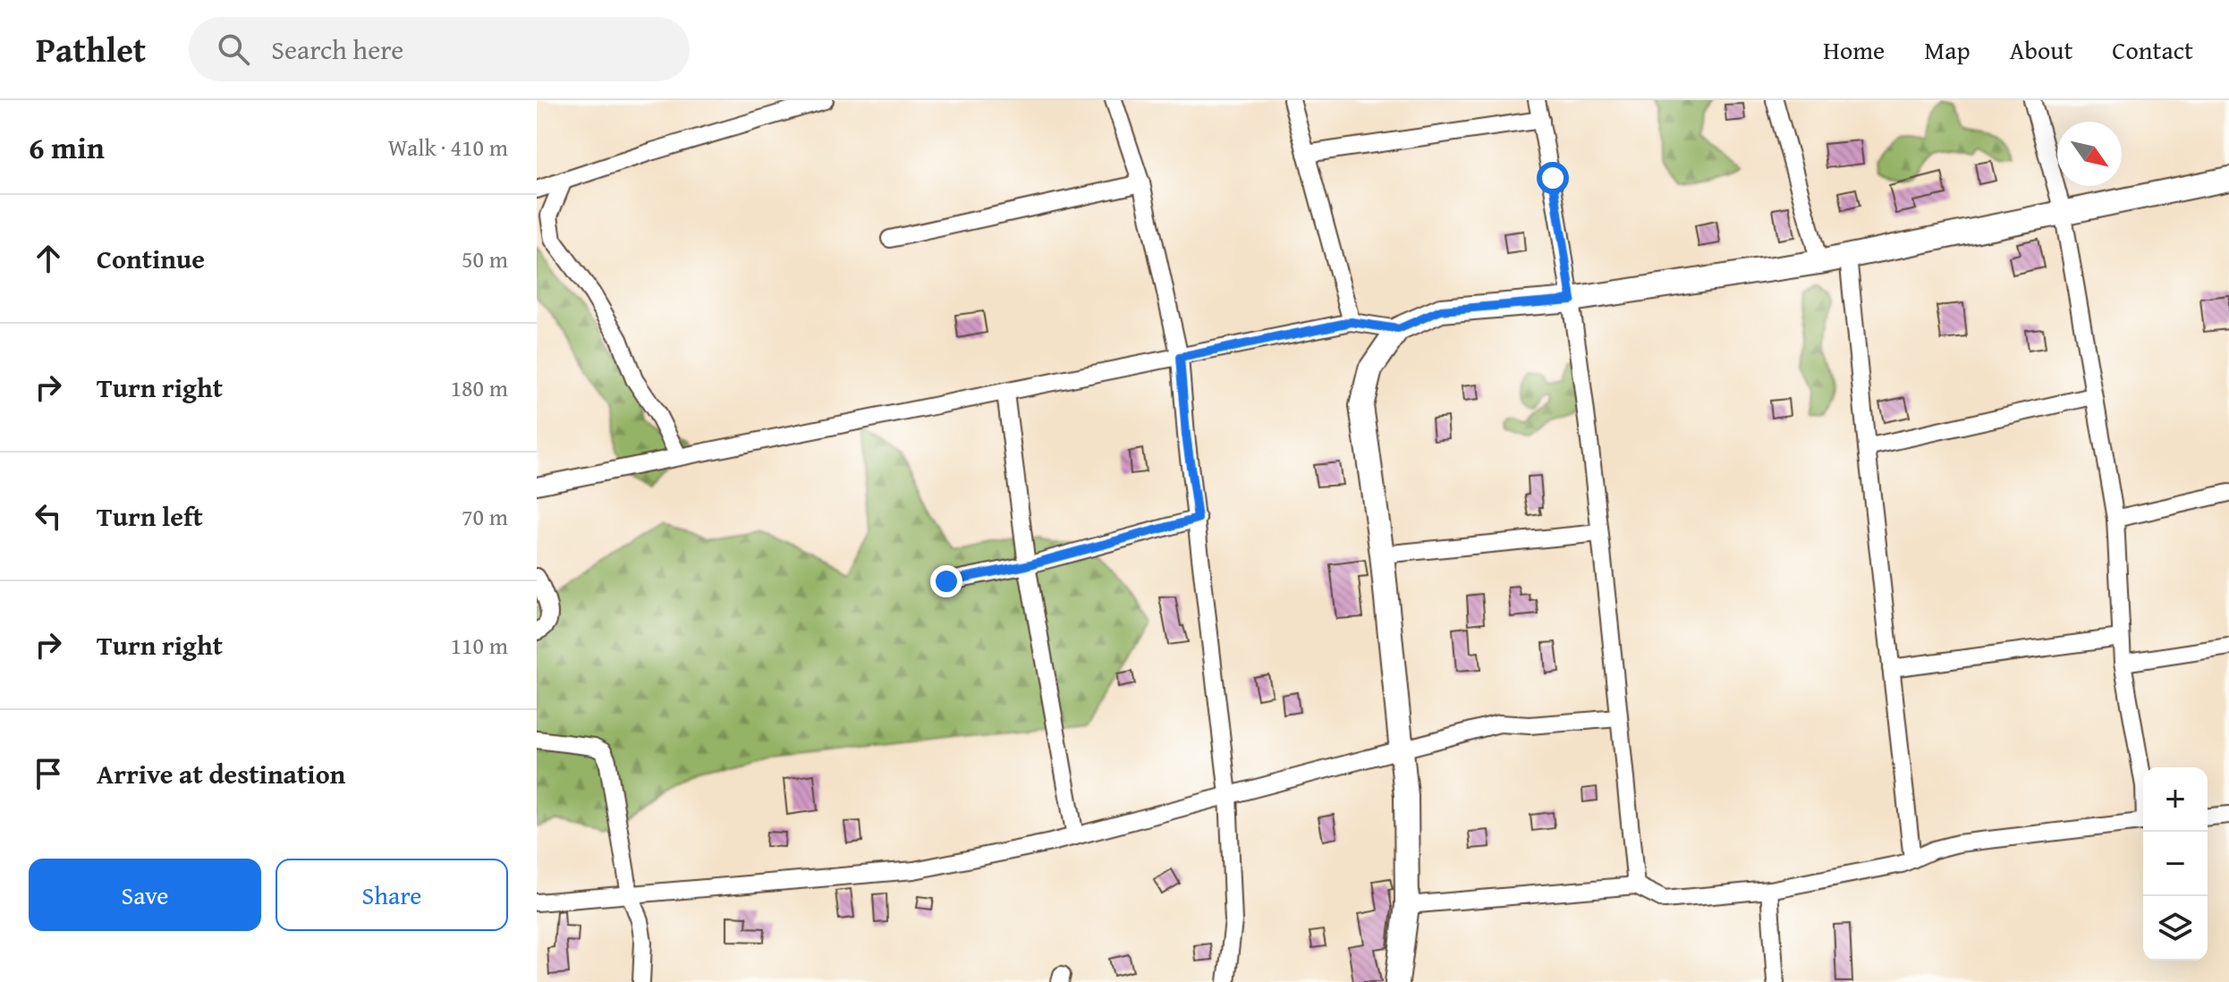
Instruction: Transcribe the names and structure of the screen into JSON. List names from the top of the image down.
{
  "north": "bottom right",
  "page": {
    "header": "Pathlet",
    "search": "Search here",
    "nav": [
      "Home",
      "Map",
      "About",
      "Contact"
    ],
    "heading": ["6 min", "Walk · 410 m"],
    "list": [
      ["Continue", "50 m"],
      ["Turn right", "180 m"],
      ["Turn left", "70 m"],
      ["Turn right", "110 m"],
      "Arrive at destination"
    ],
    "map_buttons": ["+", "−"],
    "buttons": ["Save", "Share"]
  }
}
